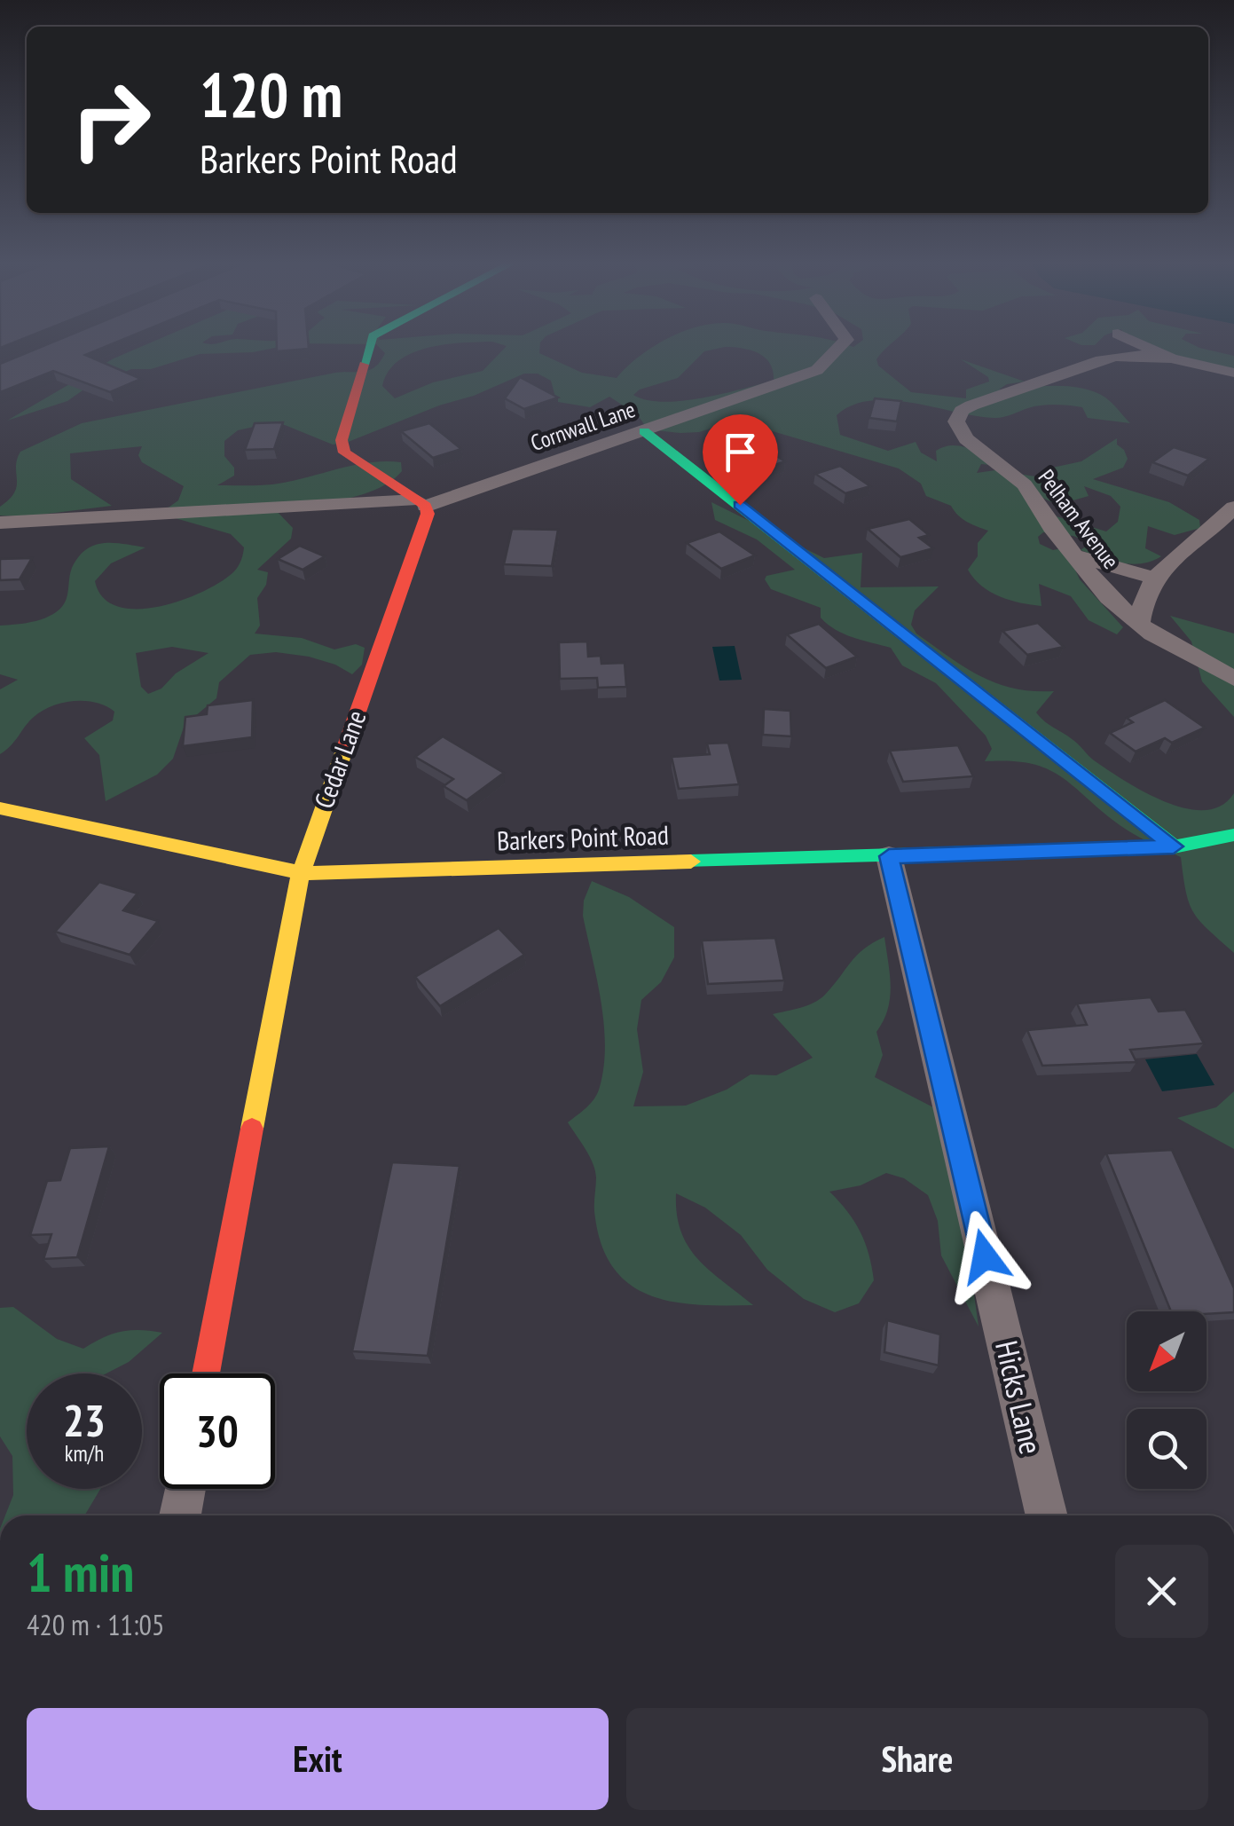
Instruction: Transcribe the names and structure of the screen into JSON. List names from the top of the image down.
{
  "streets": {
    "street": [
      "Cornwall Lane",
      "Pelham Avenue",
      "Cedar Lane",
      "Barkers Point Road",
      "Hicks Lane"
    ]
  },
  "crossings": [
    ["Cornwall Lane", "Cedar Lane"],
    ["Cedar Lane", "Barkers Point Road"],
    ["Barkers Point Road", "Hicks Lane"]
  ],
  "north": "bottom left",
  "page": {
    "turn": ["120 m", "Barkers Point Road"],
    "speed": "23 km/h",
    "limit": "30",
    "heading": ["1 min", "420 m · 11:05"],
    "buttons": ["Exit", "Share"]
  }
}
